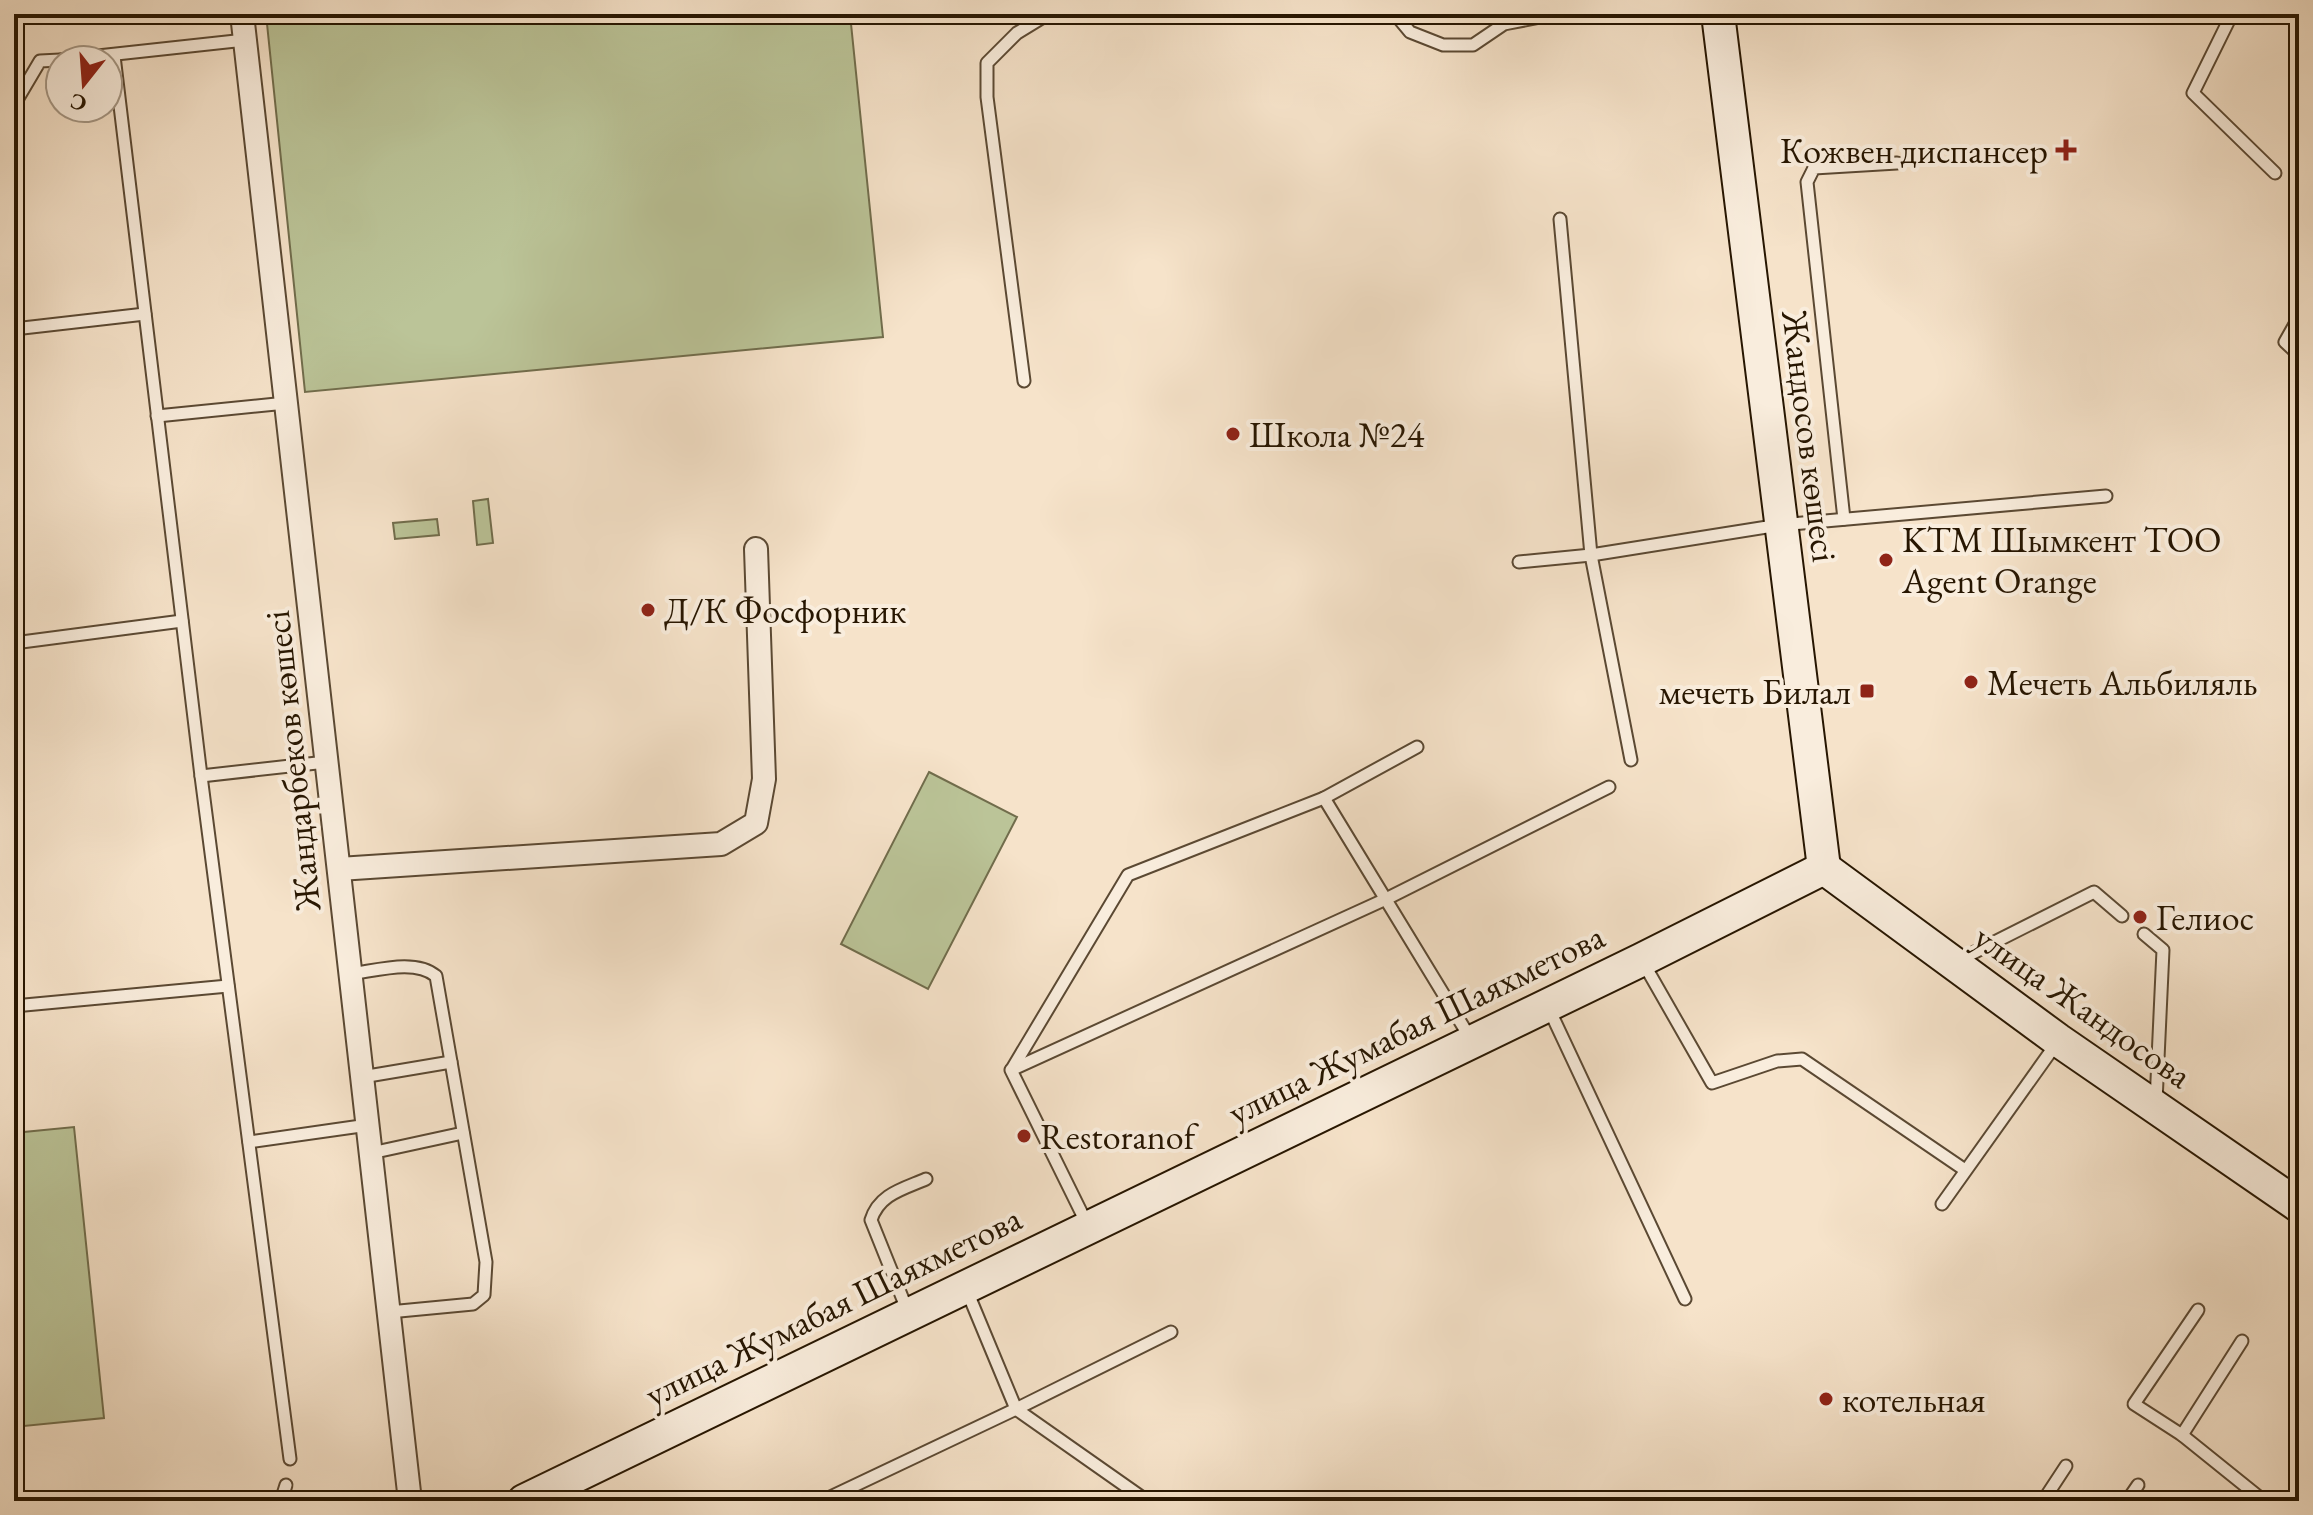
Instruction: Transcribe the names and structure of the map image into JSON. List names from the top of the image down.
{
  "streets": {
    "street": [
      "Жандосов көшесі",
      "Жандарбеков көшесі",
      "улица Жандосова",
      "улица Жумабая Шаяхметова"
    ]
  },
  "crossings": [
    ["Жандосов көшесі", "улица Жандосова"],
    ["Жандосов көшесі", "улица Жумабая Шаяхметова"],
    ["улица Жандосова", "улица Жумабая Шаяхметова"]
  ],
  "places": {
    "health": ["Кожвен диспансер"],
    "other": [
      "Школа №24",
      "KTM Шымкент ТОО Agent Orange",
      "Д/К Фосфорник",
      "Мечеть Альбиляль",
      "Гелиос",
      "Restoranof",
      "котельная"
    ],
    "transit": ["мечеть Билал"]
  },
  "north": "bottom"
}
